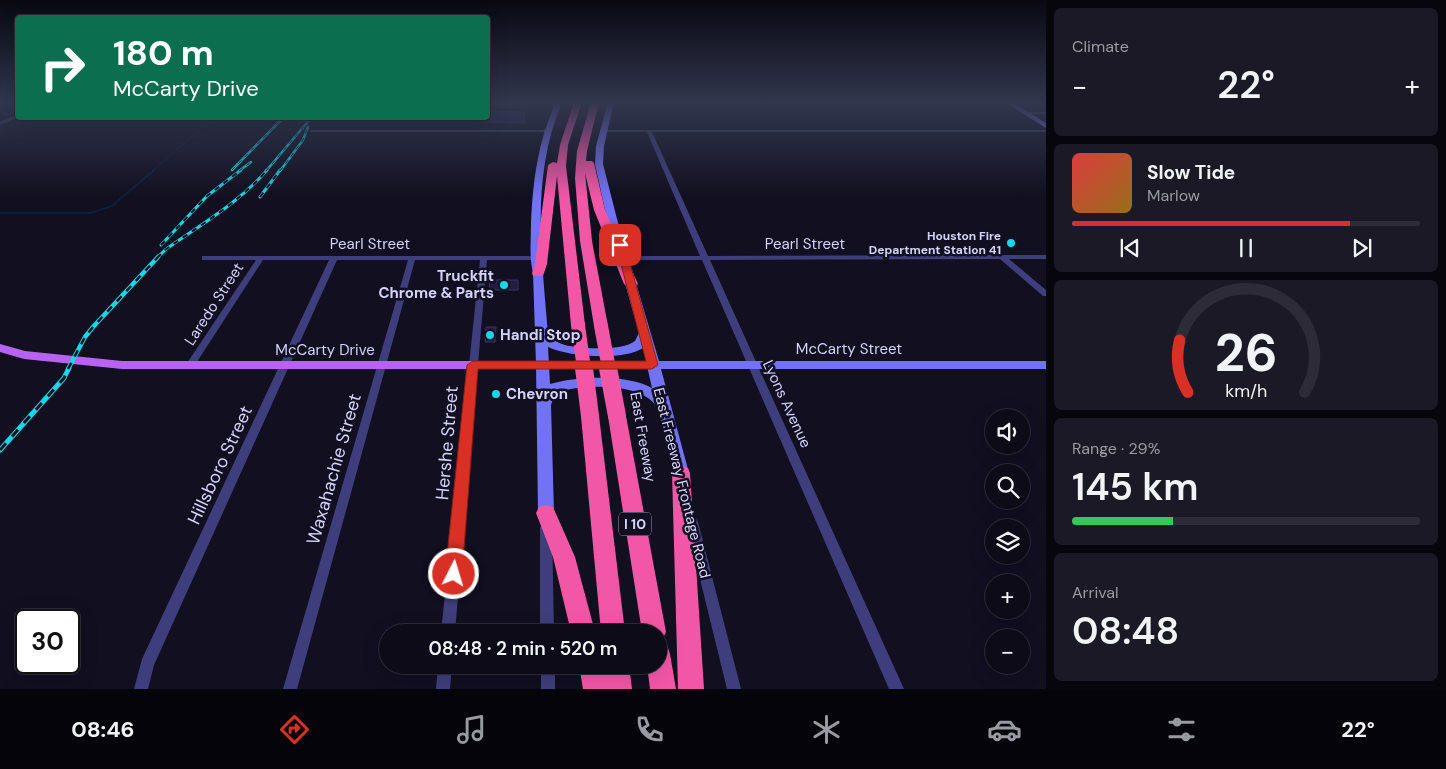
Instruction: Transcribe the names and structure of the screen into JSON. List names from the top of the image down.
{
  "streets": {
    "highway": ["East Freeway", "I 10"],
    "main road": ["McCarty Street", "McCarty Drive", "East Freeway Frontage Road"],
    "street": [
      "Pearl Street",
      "Laredo Street",
      "Lyons Avenue",
      "Hershe Street",
      "Hillsboro Street",
      "Waxahachie Street"
    ]
  },
  "crossings": [
    ["Pearl Street", "Laredo Street"],
    ["Pearl Street", "Lyons Avenue"],
    ["Pearl Street", "Hershe Street"],
    ["Pearl Street", "Hillsboro Street"],
    ["Pearl Street", "Waxahachie Street"],
    ["Pearl Street", "East Freeway Frontage Road"],
    ["Laredo Street", "McCarty Drive"],
    ["McCarty Street", "McCarty Drive"],
    ["McCarty Street", "Lyons Avenue"],
    ["McCarty Street", "East Freeway Frontage Road"],
    ["McCarty Drive", "Hershe Street"],
    ["McCarty Drive", "Hillsboro Street"],
    ["McCarty Drive", "Waxahachie Street"],
    ["McCarty Drive", "East Freeway Frontage Road"]
  ],
  "places": [
    "Houston Fire Department Station 41",
    "Truckfit Chrome & Parts",
    "Handi Stop",
    "Chevron"
  ],
  "page": {
    "tile": [
      "Climate",
      ["Range · 29%", "145 km"],
      ["Arrival", "08:48"]
    ],
    "turn": ["180 m", "McCarty Drive"],
    "heat": ["−", "22°", "+"],
    "song": ["Slow Tide", "Marlow"],
    "map_buttons": ["+", "−"],
    "limit": "30",
    "trip": "08:48 · 2 min · 520 m",
    "tabs": ["08:46", "22°"],
    "gauge": ["26", "km/h"]
  }
}
